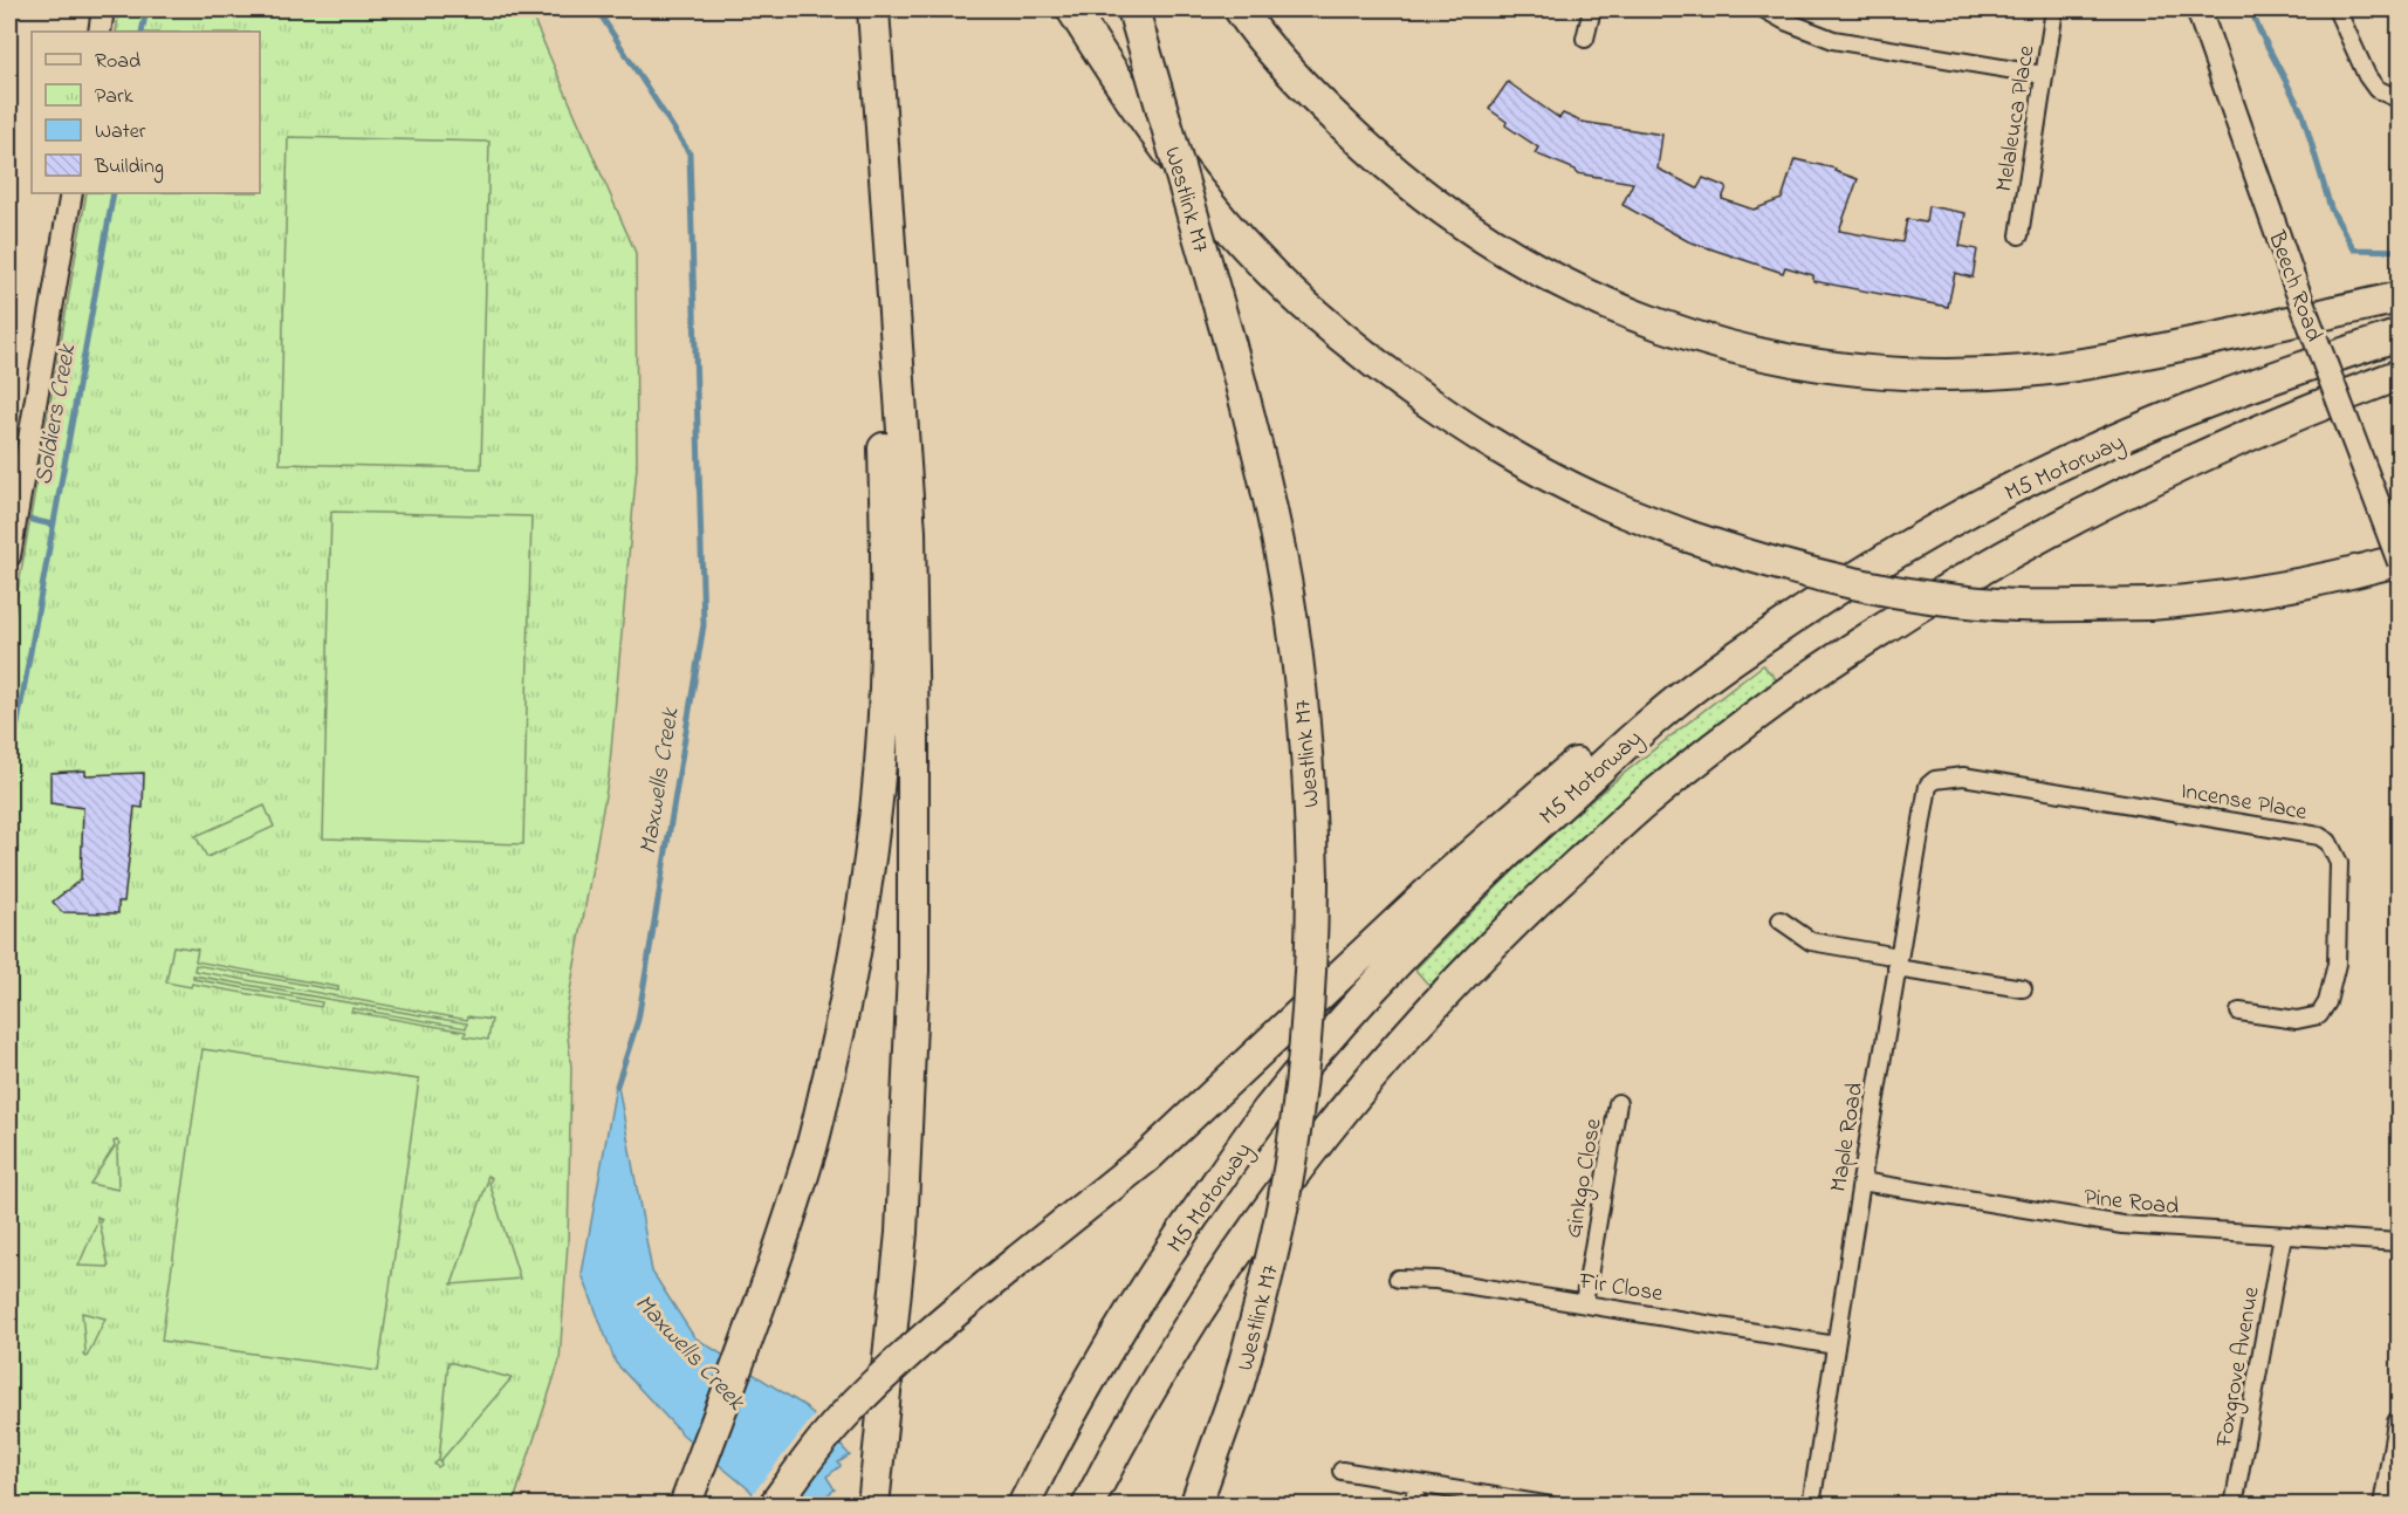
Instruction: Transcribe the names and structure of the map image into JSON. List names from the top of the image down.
{
  "streets": {
    "highway": ["Westlink M7", "M5 Motorway"],
    "main road": ["Beech Road"],
    "street": [
      "Melaleuca Place",
      "Incense Place",
      "Maple Road",
      "Ginkgo Close",
      "Pine Road",
      "Fir Close",
      "Foxgrove Avenue"
    ]
  },
  "crossings": [
    ["Incense Place", "Maple Road"],
    ["Maple Road", "Pine Road"],
    ["Maple Road", "Fir Close"],
    ["Ginkgo Close", "Fir Close"],
    ["Pine Road", "Foxgrove Avenue"]
  ],
  "water": ["Soldiers Creek", "Maxwells Creek"],
  "legend": [
    "Road",
    "Park",
    "Water",
    "Building"
  ]
}
